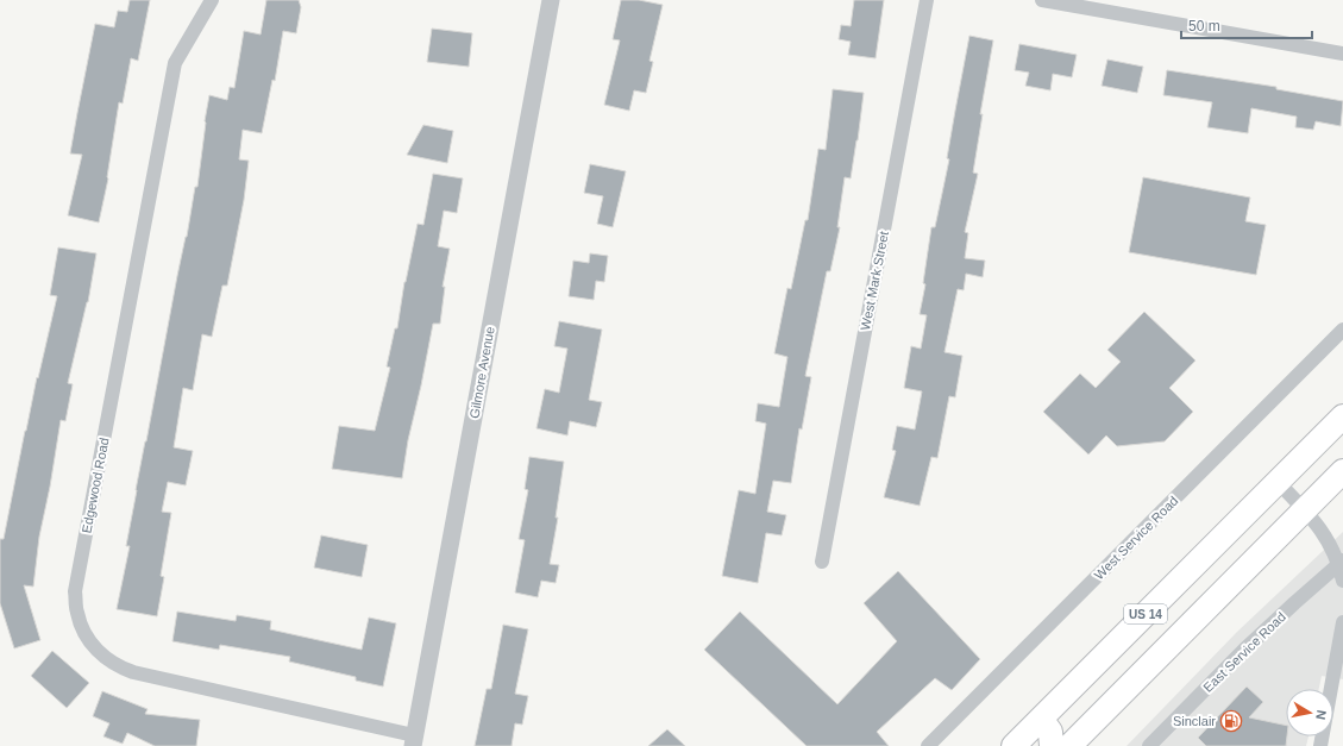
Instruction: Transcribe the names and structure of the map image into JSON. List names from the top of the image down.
{
  "streets": {
    "highway": ["US 14"],
    "street": [
      "West Mark Street",
      "Gilmore Avenue",
      "Edgewood Road",
      "West Service Road",
      "East Service Road"
    ]
  },
  "crossings": [
    ["Gilmore Avenue", "Edgewood Road"]
  ],
  "places": {
    "fuel station": ["Sinclair"]
  },
  "scale_bar": "50 m",
  "north": "right"
}
